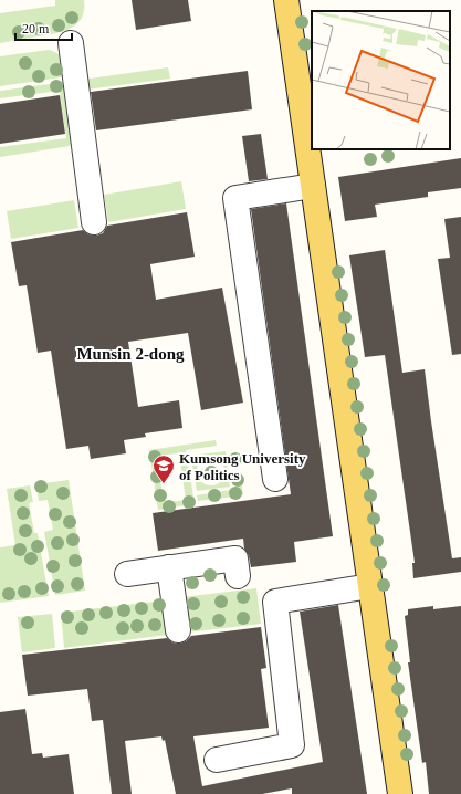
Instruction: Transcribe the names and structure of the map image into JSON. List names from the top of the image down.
{
  "districts": ["Munsin 2-dong"],
  "places": {
    "school or university": ["Kumsong University of Politics"]
  },
  "scale_bar": "20 m"
}
